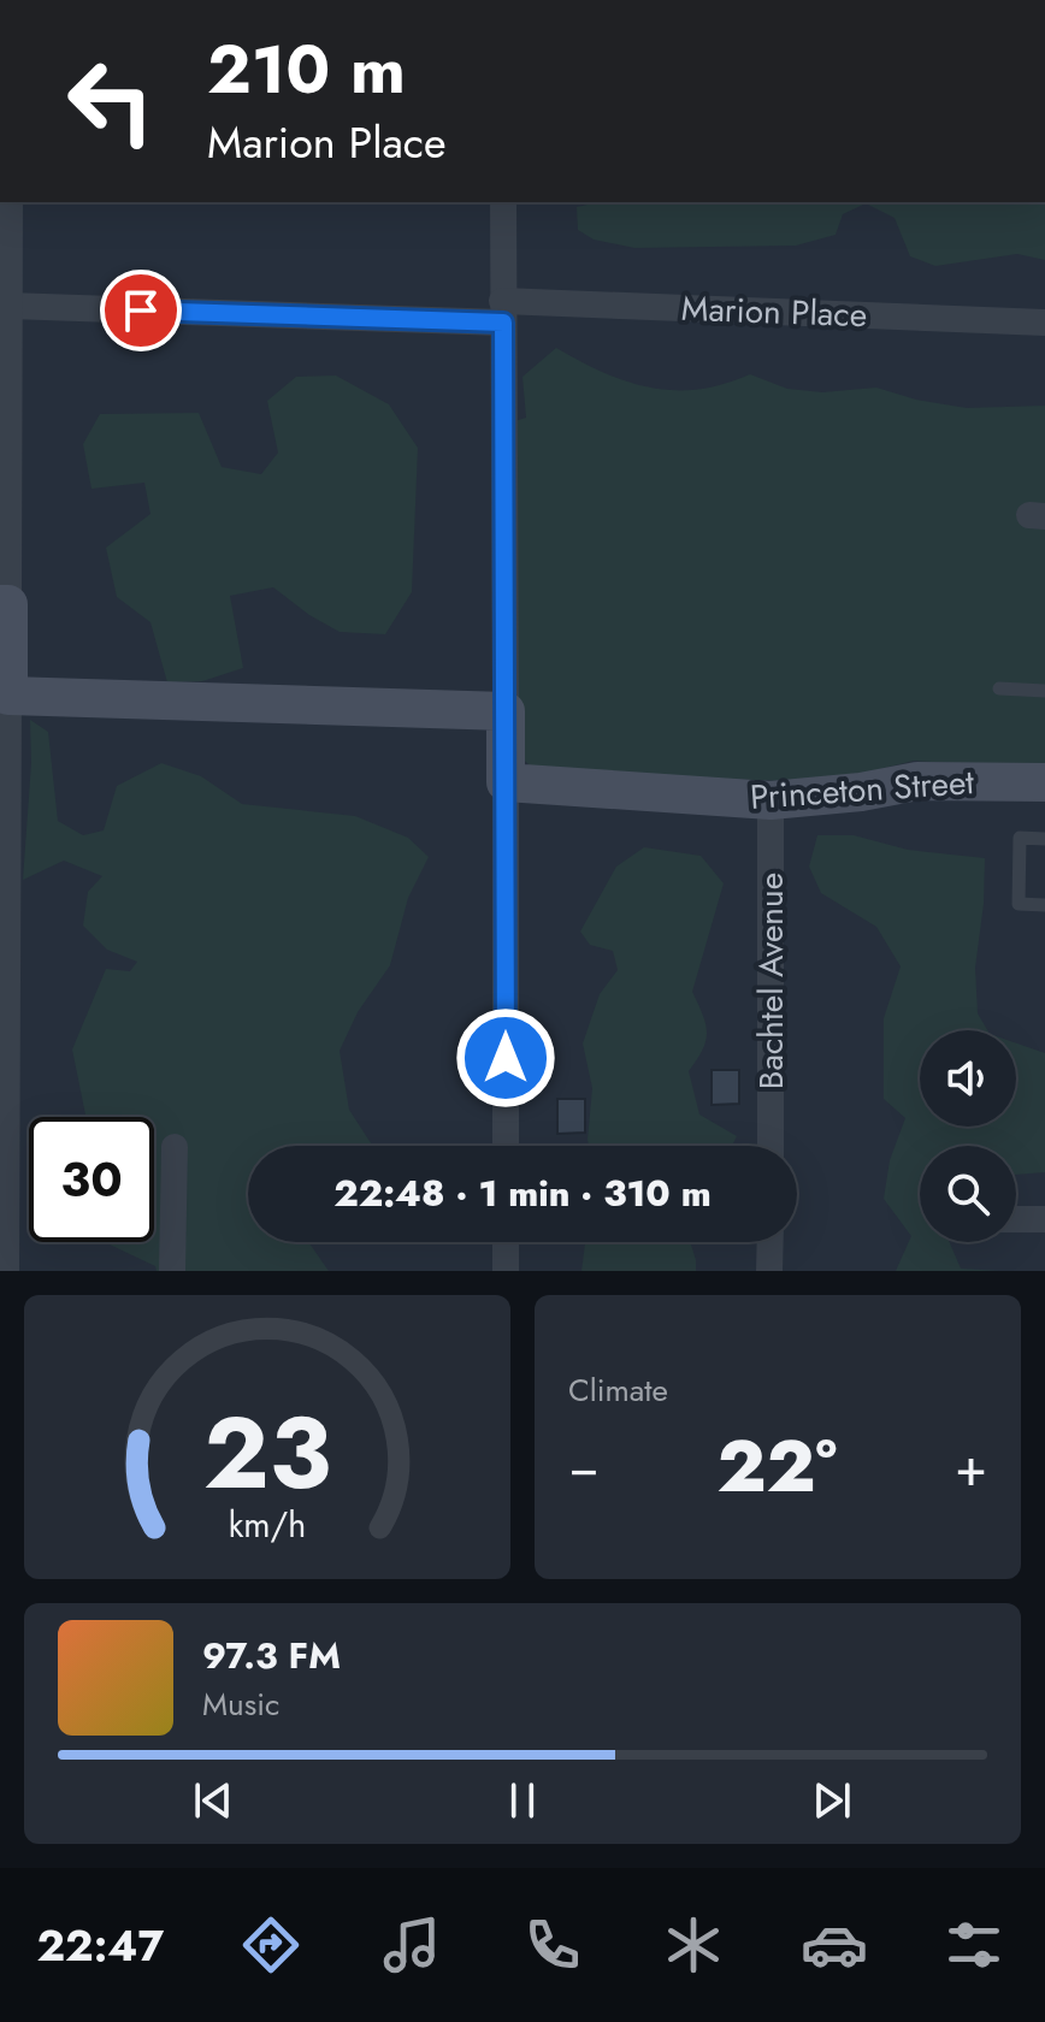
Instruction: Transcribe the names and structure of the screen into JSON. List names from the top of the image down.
{
  "streets": {
    "street": ["Marion Place", "Princeton Street", "Bachtel Avenue"]
  },
  "crossings": [
    ["Princeton Street", "Bachtel Avenue"]
  ],
  "page": {
    "turn": ["210 m", "Marion Place"],
    "limit": "30",
    "trip": "22:48 · 1 min · 310 m",
    "tile": "Climate",
    "heat": ["−", "22°", "+"],
    "song": ["97.3 FM", "Music"],
    "tabs": "22:47",
    "gauge": ["23", "km/h"]
  }
}
